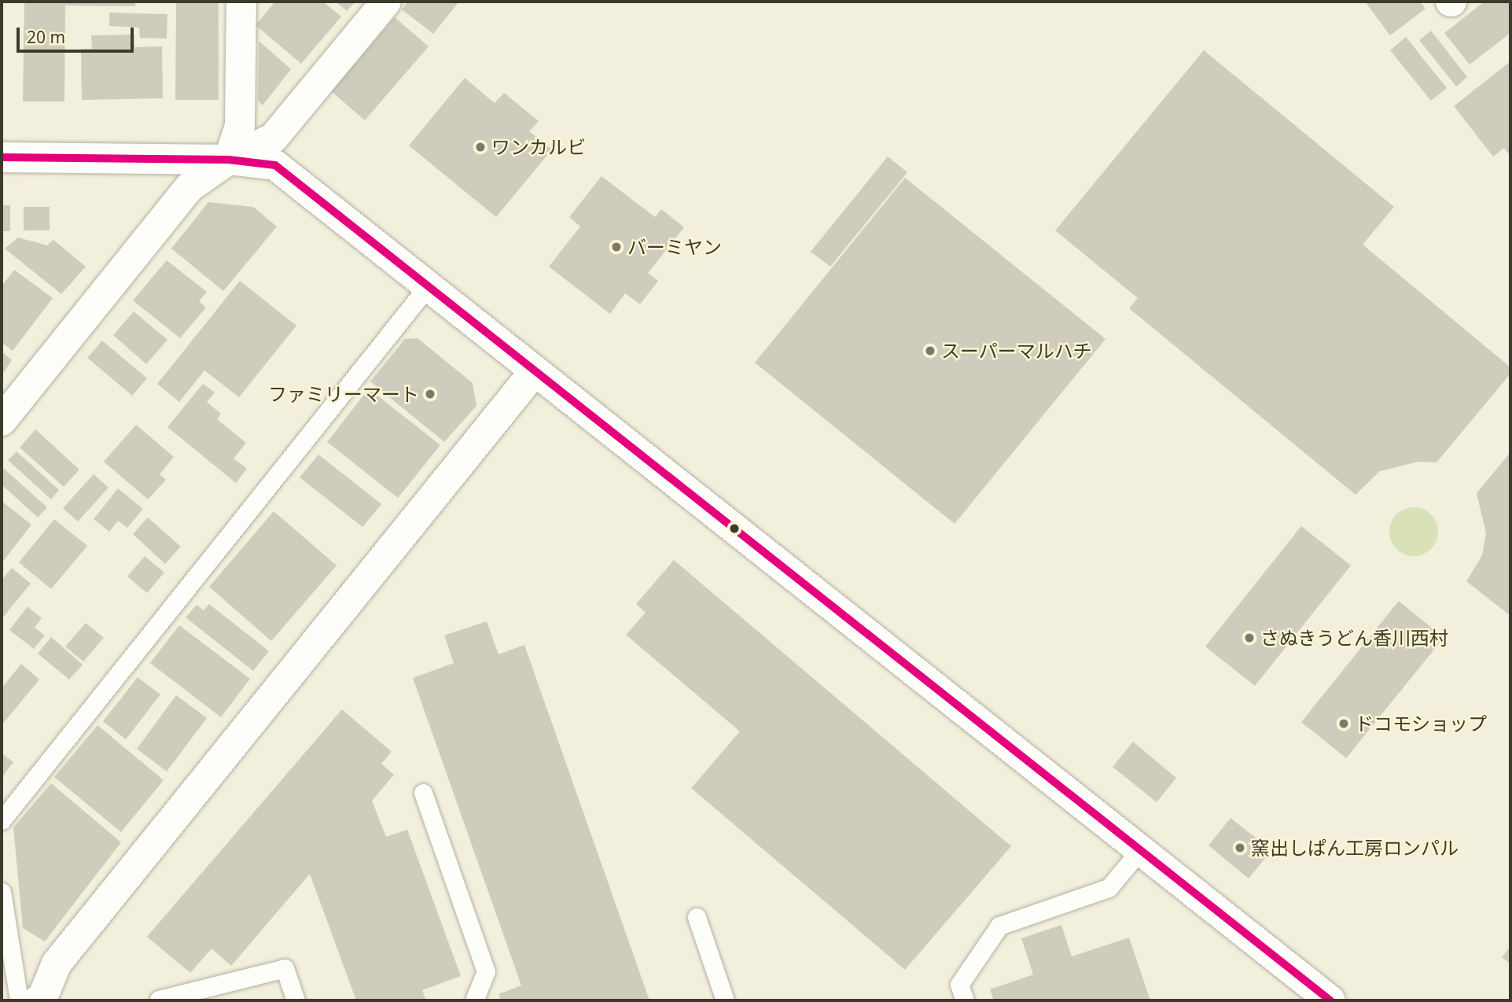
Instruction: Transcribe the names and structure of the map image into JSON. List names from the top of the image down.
{
  "places": [
    "ワンカルビ",
    "バーミヤン",
    "スーパーマルハチ",
    "ファミリーマート",
    "さぬきうどん香川西村",
    "ドコモショップ",
    "窯出しぱん工房ロンパル"
  ],
  "scale_bar": "20 m"
}
